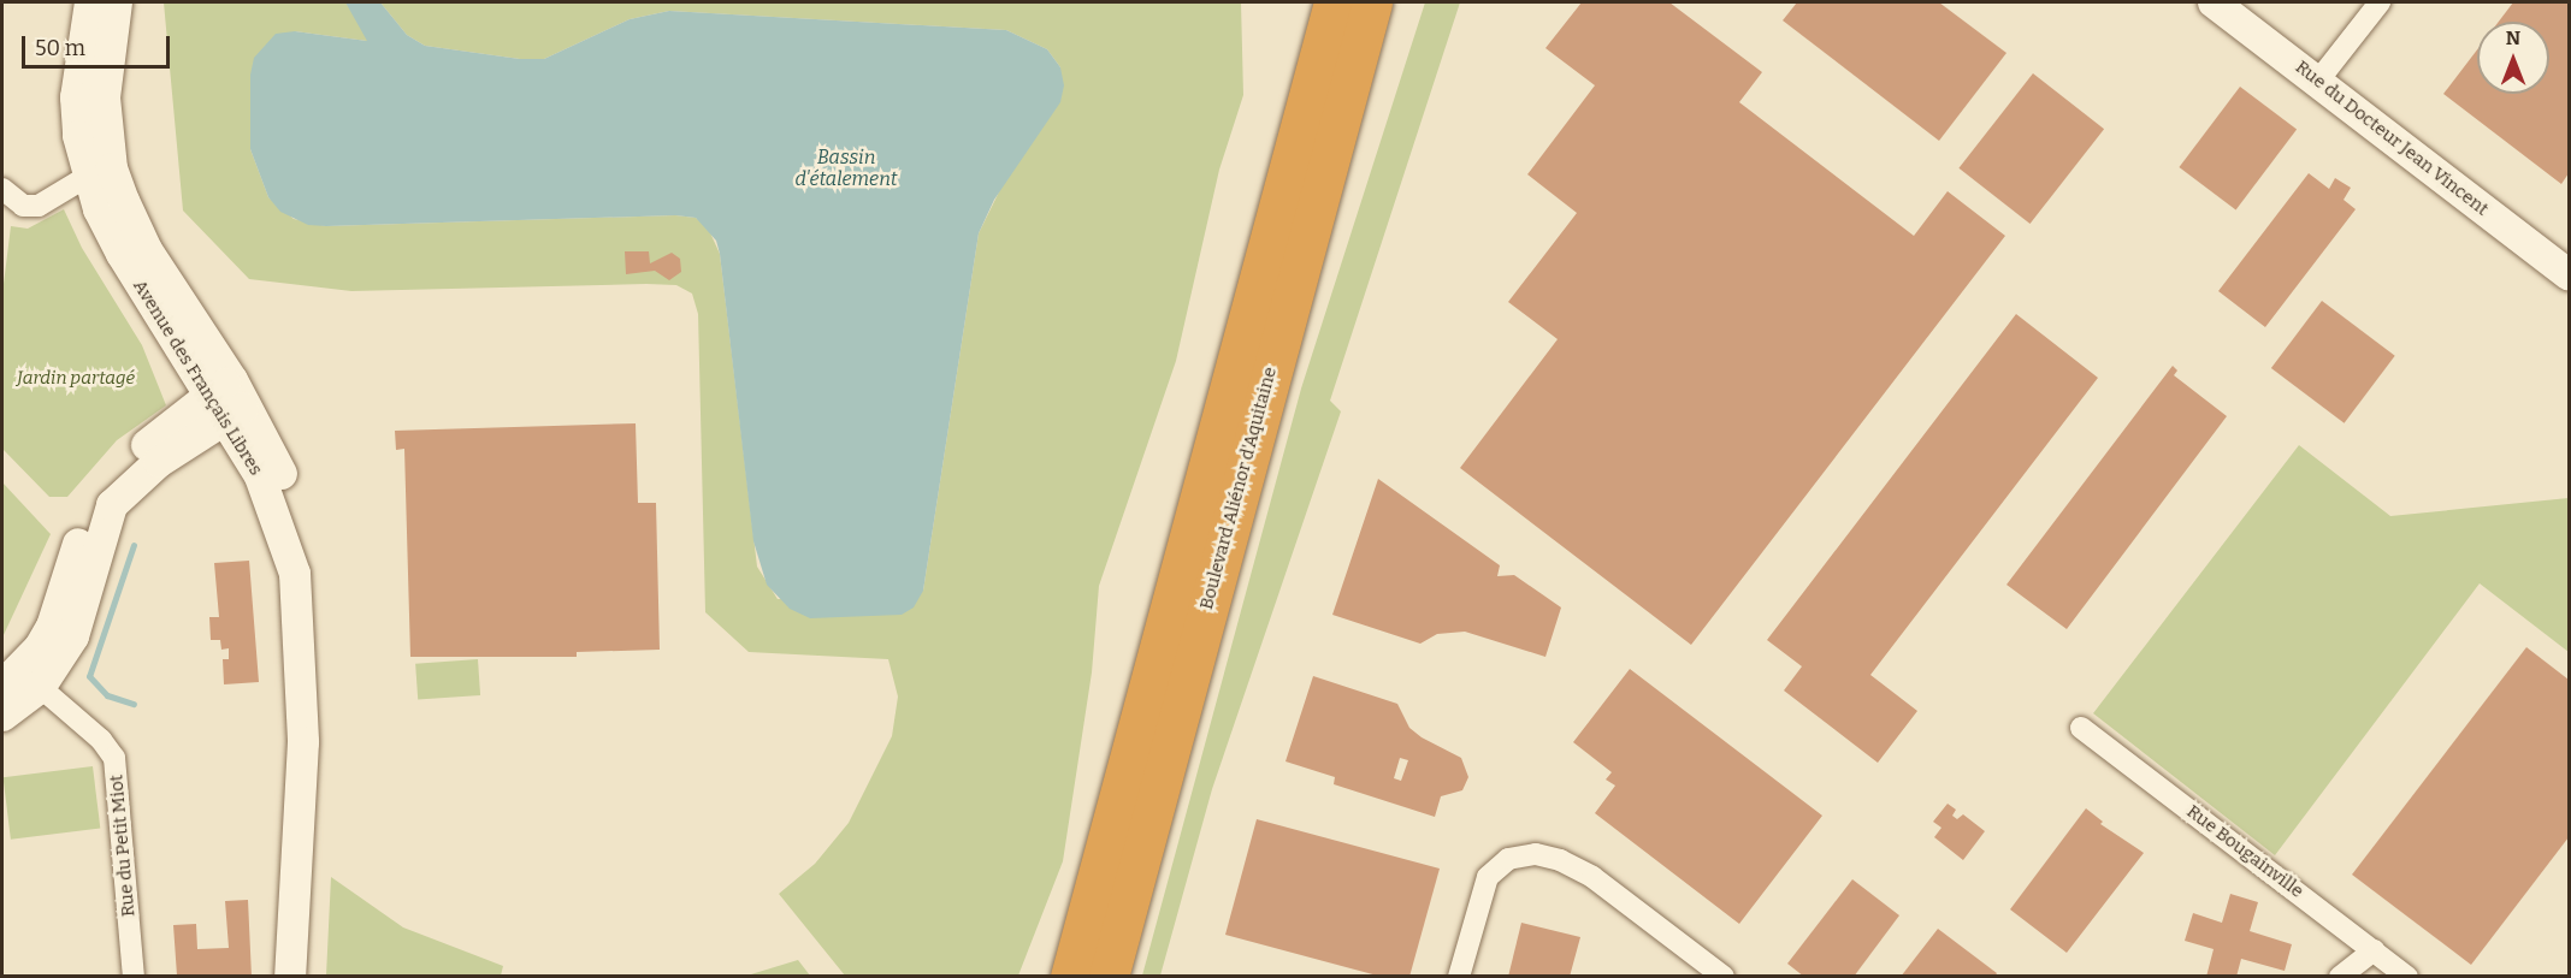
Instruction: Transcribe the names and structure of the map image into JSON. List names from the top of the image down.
{
  "streets": {
    "highway": ["Boulevard Aliénor d'Aquitaine"],
    "street": [
      "Rue du Docteur Jean Vincent",
      "Avenue des Français Libres",
      "Rue du Petit Miot",
      "Rue Bougainville"
    ]
  },
  "water": ["Bassin d'étalement"],
  "parks": ["Jardin partagé"],
  "scale_bar": "50 m",
  "north": "top"
}
